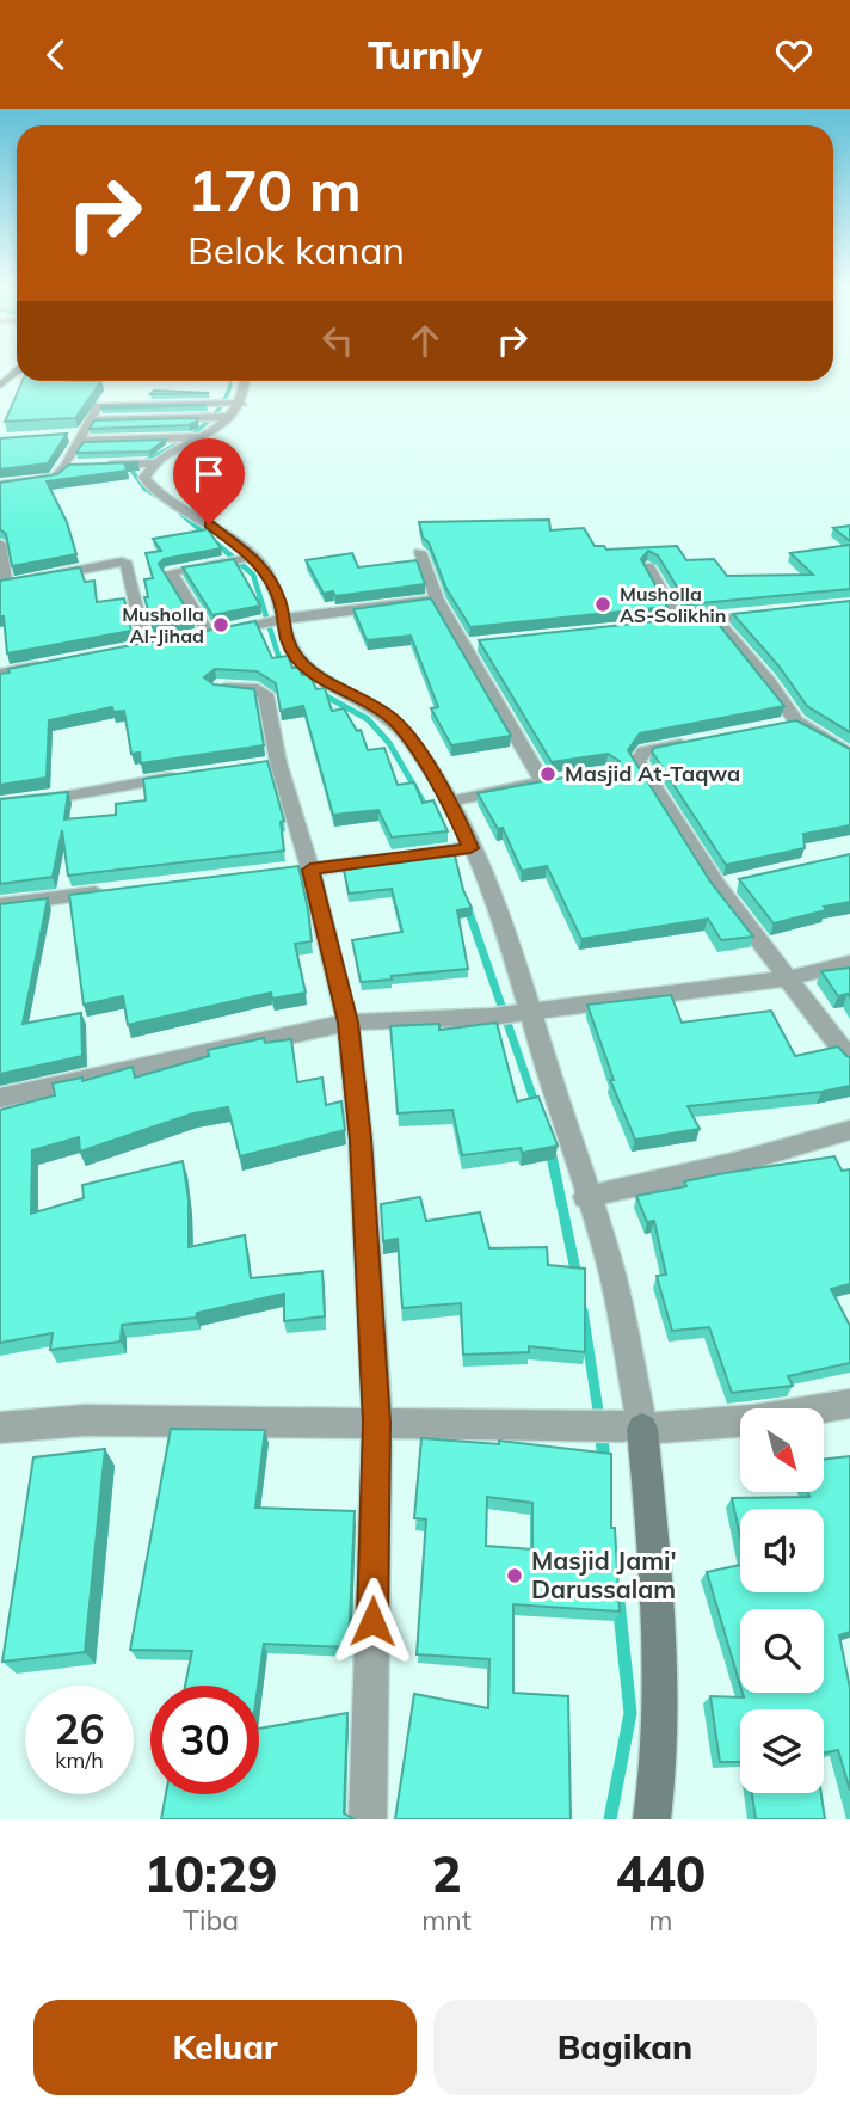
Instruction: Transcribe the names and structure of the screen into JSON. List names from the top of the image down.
{
  "places": [
    "Musholla AS-Solikhin",
    "Musholla Al-Jihad",
    "Masjid At-Taqwa",
    "Masjid Jami' Darussalam"
  ],
  "north": "bottom right",
  "page": {
    "header": "Turnly",
    "turn": ["170 m", "Belok kanan"],
    "speed": "26 km/h",
    "limit": "30",
    "eta": [
      "10:29",
      "Tiba",
      "2",
      "mnt",
      "440",
      "m"
    ],
    "buttons": ["Keluar", "Bagikan"]
  }
}
